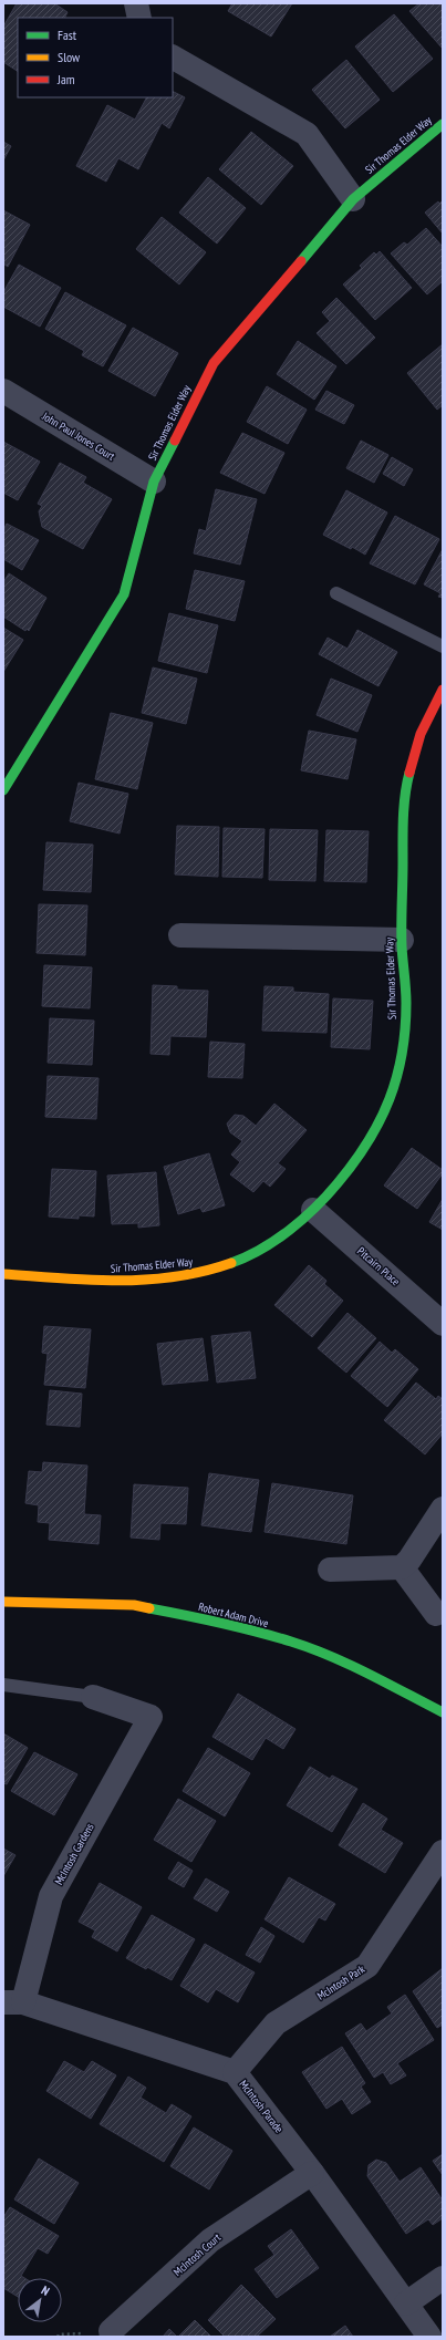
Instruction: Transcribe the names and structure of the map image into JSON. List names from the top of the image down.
{
  "streets": {
    "street": [
      "Sir Thomas Elder Way",
      "John Paul Jones Court",
      "Pitcairn Place",
      "Robert Adam Drive",
      "McIntosh Gardens",
      "McIntosh Park",
      "McIntosh Parade",
      "McIntosh Court"
    ]
  },
  "crossings": [
    ["Sir Thomas Elder Way", "John Paul Jones Court"],
    ["Sir Thomas Elder Way", "Pitcairn Place"],
    ["McIntosh Gardens", "McIntosh Parade"],
    ["McIntosh Park", "McIntosh Parade"],
    ["McIntosh Parade", "McIntosh Court"]
  ],
  "legend": ["Fast", "Slow", "Jam"],
  "north": "top right"
}
